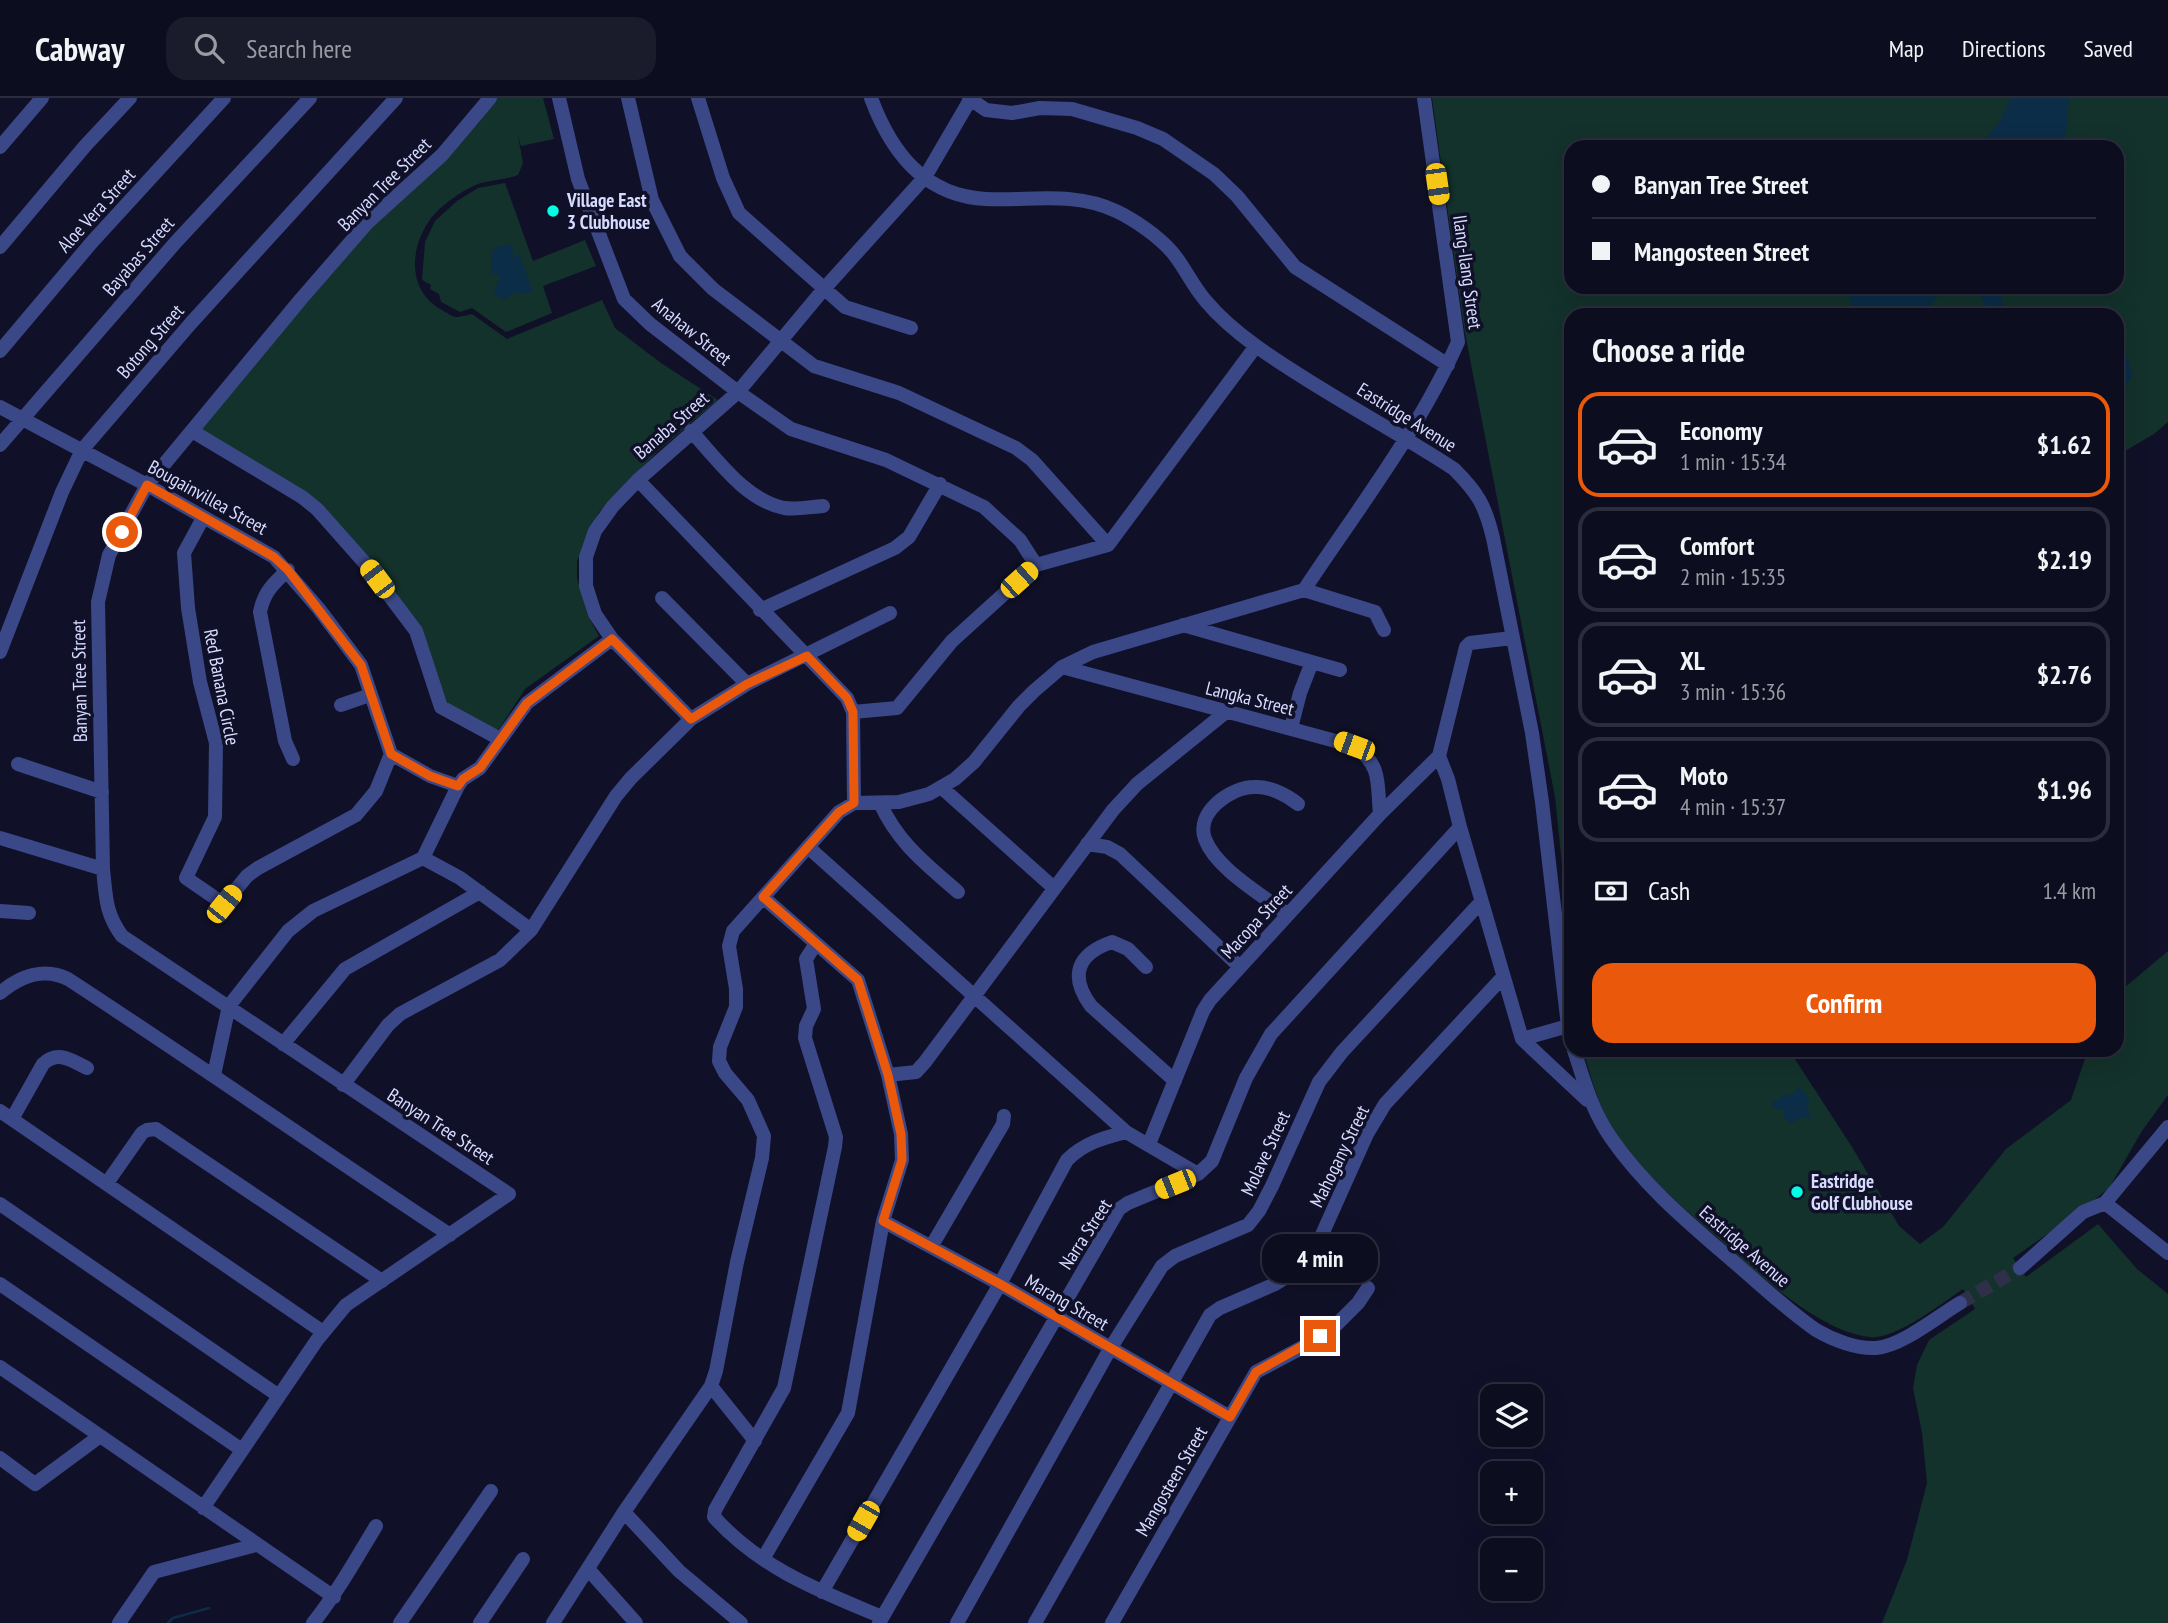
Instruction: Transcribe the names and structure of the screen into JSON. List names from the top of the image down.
{
  "streets": {
    "street": [
      "Banyan Tree Street",
      "Aloe Vera Street",
      "Bayabas Street",
      "Ilang-Ilang Street",
      "Anahaw Street",
      "Botong Street",
      "Eastridge Avenue",
      "Banaba Street",
      "Bougainvillea Street",
      "Red Banana Circle",
      "Langka Street",
      "Macopa Street",
      "Molave Street",
      "Mahogany Street",
      "Narra Street",
      "Marang Street",
      "Mangosteen Street"
    ]
  },
  "crossings": [
    ["Banyan Tree Street", "Bougainvillea Street"],
    ["Bayabas Street", "Bougainvillea Street"],
    ["Ilang-Ilang Street", "Eastridge Avenue"],
    ["Anahaw Street", "Banaba Street"],
    ["Botong Street", "Bougainvillea Street"],
    ["Eastridge Avenue", "Banaba Street"],
    ["Bougainvillea Street", "Red Banana Circle"],
    ["Langka Street", "Macopa Street"],
    ["Molave Street", "Marang Street"],
    ["Mahogany Street", "Marang Street"],
    ["Narra Street", "Marang Street"],
    ["Marang Street", "Mangosteen Street"]
  ],
  "places": ["Village East 3 Clubhouse", "Eastridge Golf Clubhouse"],
  "page": {
    "header": "Cabway",
    "search": "Search here",
    "nav": ["Map", "Directions", "Saved"],
    "banner": ["Banyan Tree Street", "Mangosteen Street"],
    "heading": "Choose a ride",
    "list": [
      {
        "name": "Economy",
        "note": "1 min · 15:34",
        "value": "$1.62"
      },
      {
        "name": "Comfort",
        "note": "2 min · 15:35",
        "value": "$2.19"
      },
      {
        "name": "XL",
        "note": "3 min · 15:36",
        "value": "$2.76"
      },
      {
        "name": "Moto",
        "note": "4 min · 15:37",
        "value": "$1.96"
      }
    ],
    "pay": ["Cash", "1.4 km"],
    "buttons": "Confirm",
    "bubble": "4 min",
    "map_buttons": ["+", "−"]
  }
}
